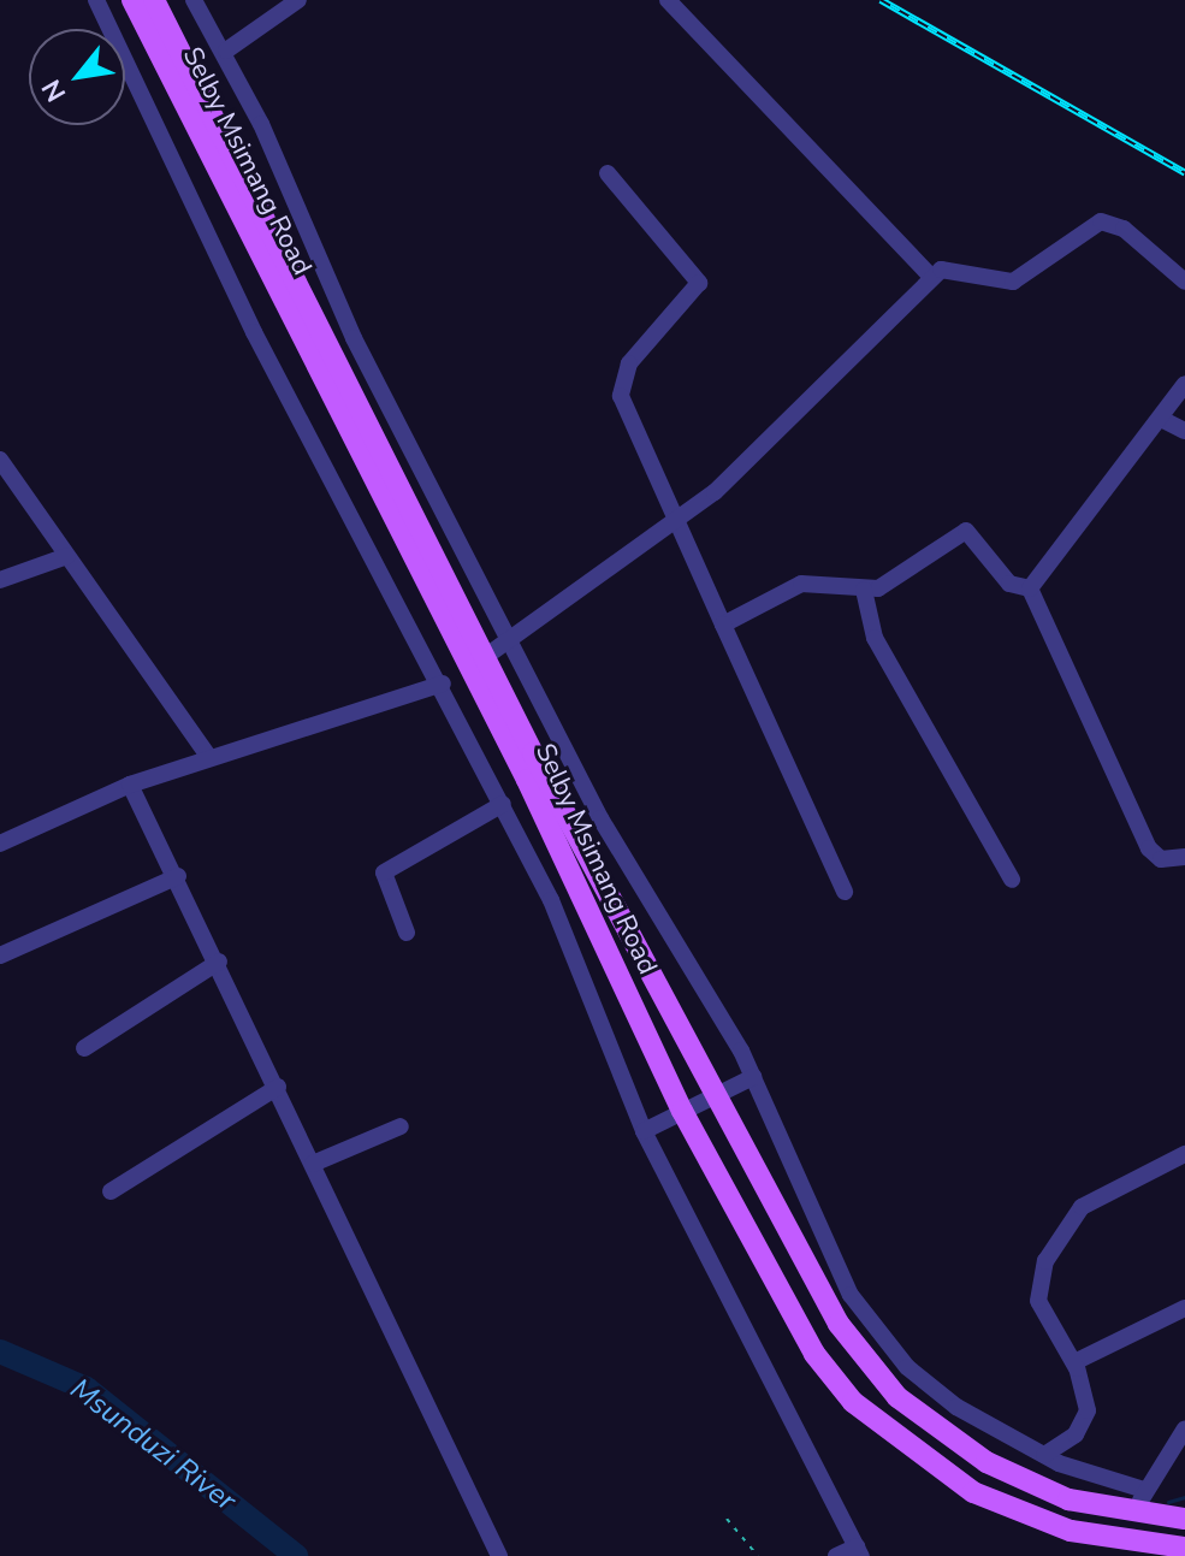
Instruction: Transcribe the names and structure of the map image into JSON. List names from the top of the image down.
{
  "streets": {
    "main road": ["Selby Msimang Road"]
  },
  "water": ["Msunduzi River"],
  "north": "bottom left"
}
